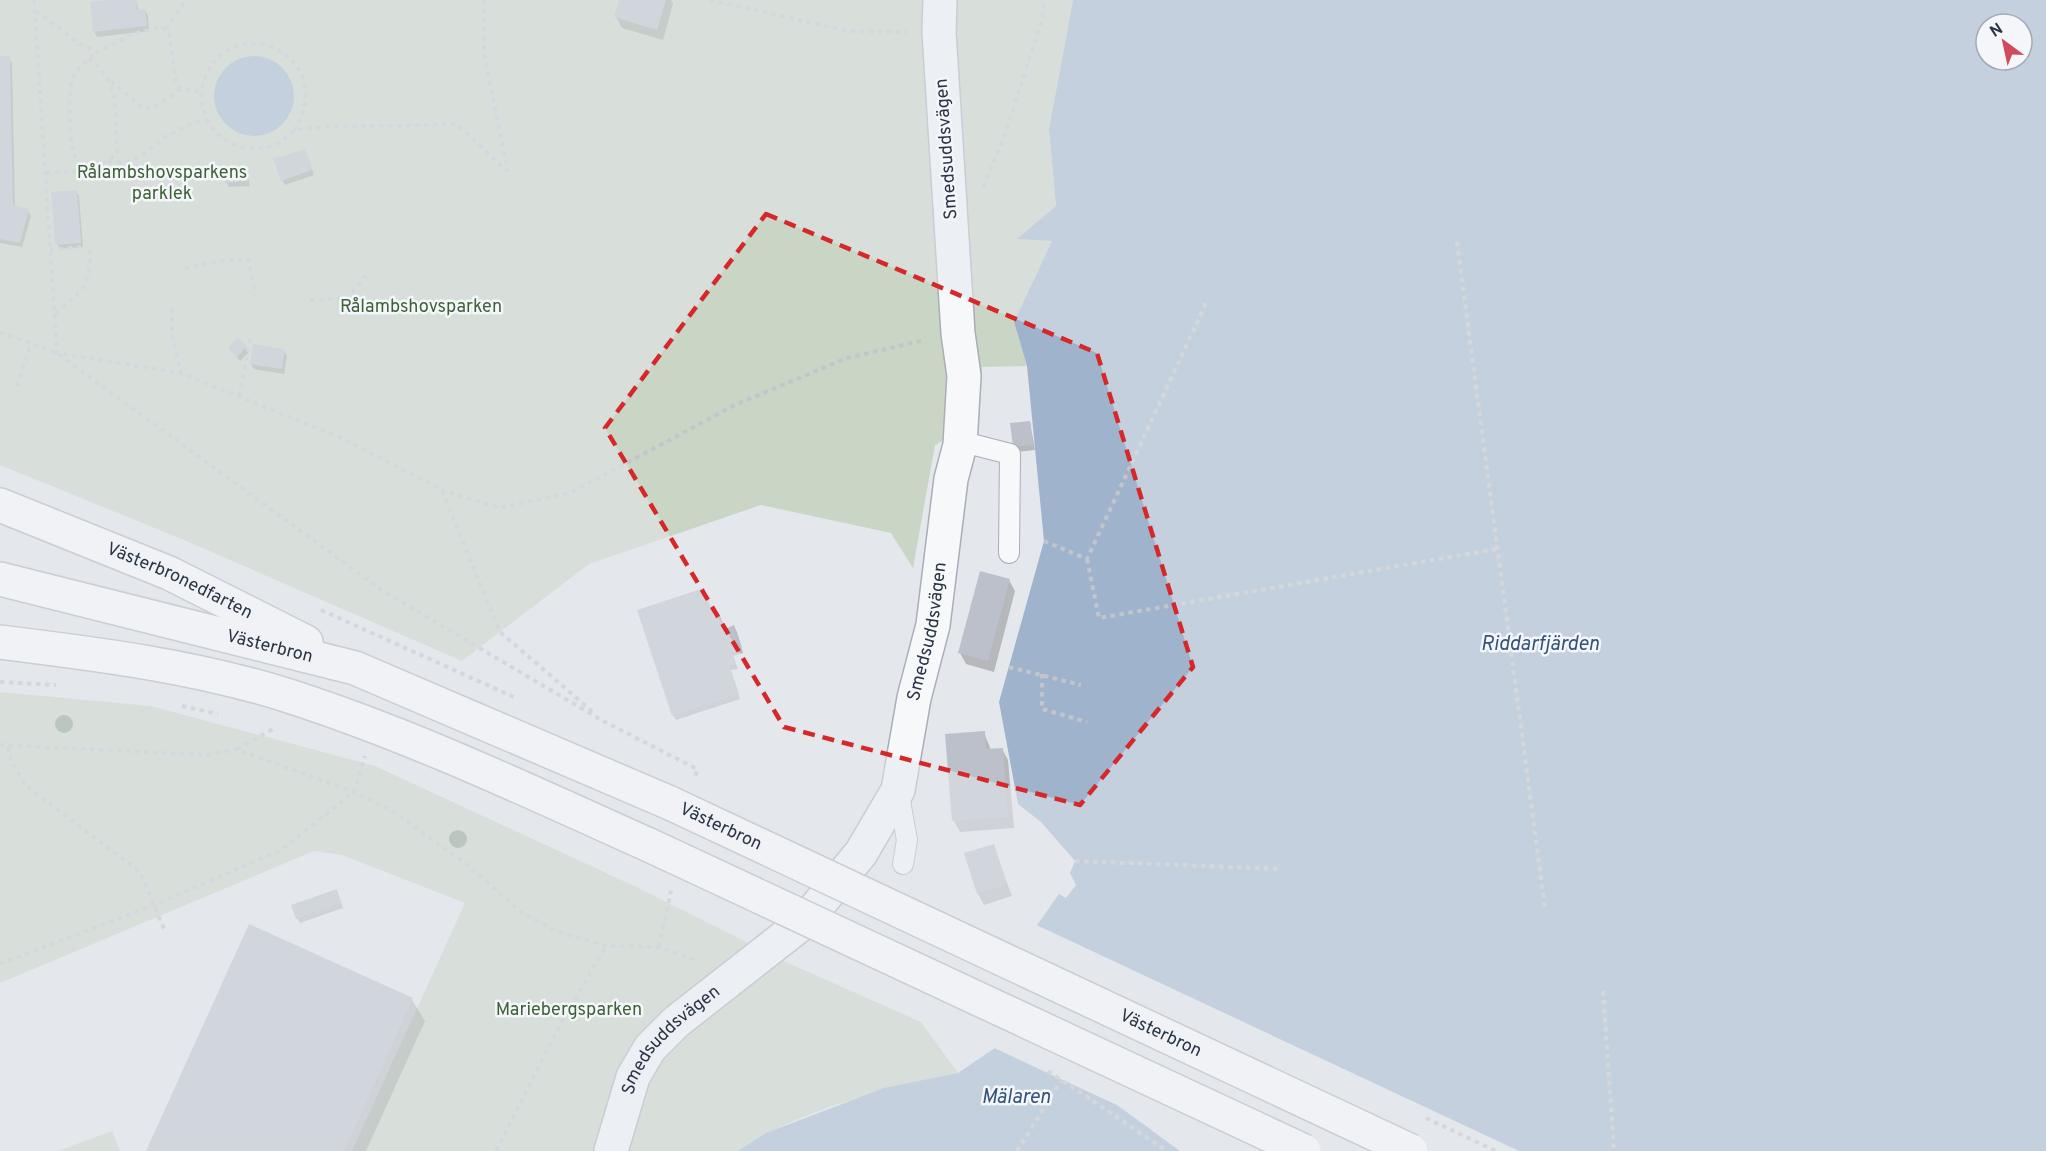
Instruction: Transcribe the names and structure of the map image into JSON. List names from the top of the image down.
{
  "streets": {
    "main road": ["Västerbronedfarten", "Västerbron"],
    "street": ["Smedsuddsvägen"]
  },
  "crossings": [
    ["Västerbronedfarten", "Västerbron"]
  ],
  "water": ["Riddarfjärden", "Mälaren"],
  "parks": ["Rålambshovsparkens parklek", "Rålambshovsparken", "Mariebergsparken"],
  "north": "top left"
}
